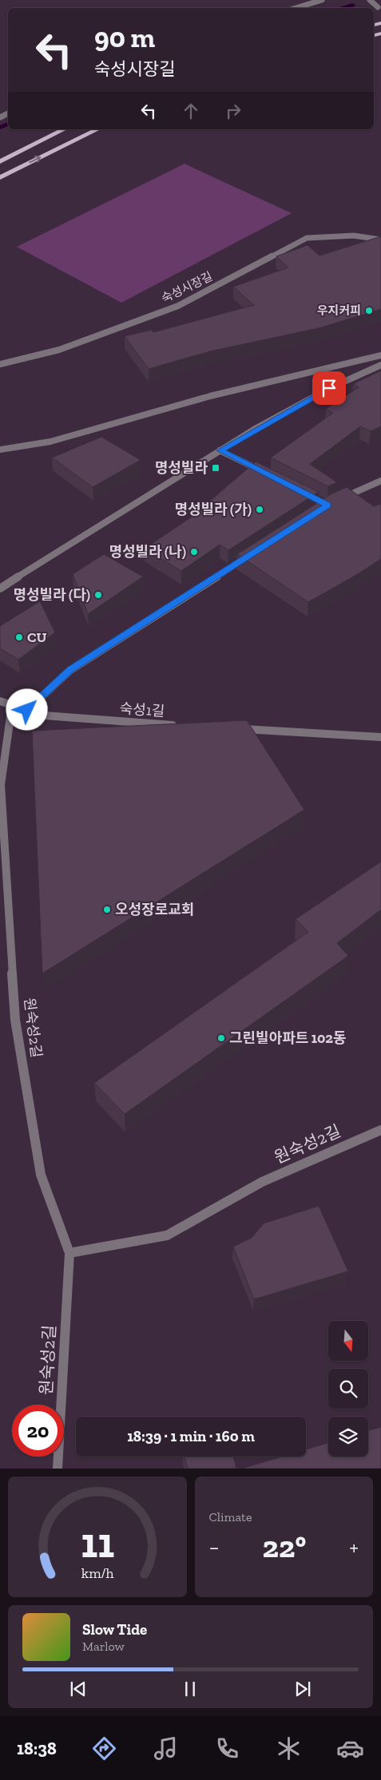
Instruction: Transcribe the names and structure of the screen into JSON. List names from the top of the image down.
{
  "streets": {
    "street": ["숙성시장길", "숙성1길", "원숙성2길"]
  },
  "crossings": [
    ["숙성1길", "원숙성2길"]
  ],
  "places": {
    "other": [
      "우지커피",
      "명성빌라 (가)",
      "명성빌라 (나)",
      "명성빌라 (다)",
      "CU",
      "오성장로교회",
      "그린빌아파트 102동"
    ],
    "transit": ["명성빌라"]
  },
  "north": "bottom",
  "page": {
    "turn": ["90 m", "숙성시장길"],
    "limit": "20",
    "trip": "18:39 · 1 min · 160 m",
    "tile": "Climate",
    "heat": ["−", "22°", "+"],
    "song": ["Slow Tide", "Marlow"],
    "tabs": "18:38",
    "gauge": ["11", "km/h"]
  }
}
